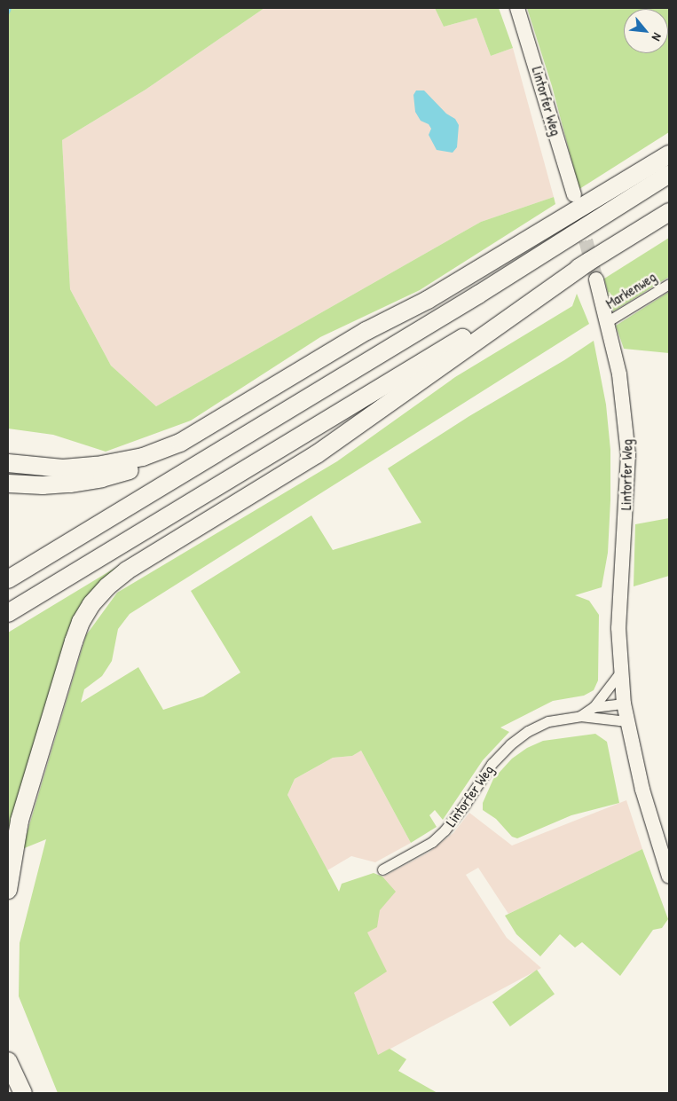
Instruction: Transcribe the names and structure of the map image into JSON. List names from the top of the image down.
{
  "streets": {
    "main road": ["Lintorfer Weg"],
    "street": ["Markenweg"]
  },
  "crossings": [
    ["Lintorfer Weg", "Markenweg"]
  ],
  "north": "bottom right"
}
